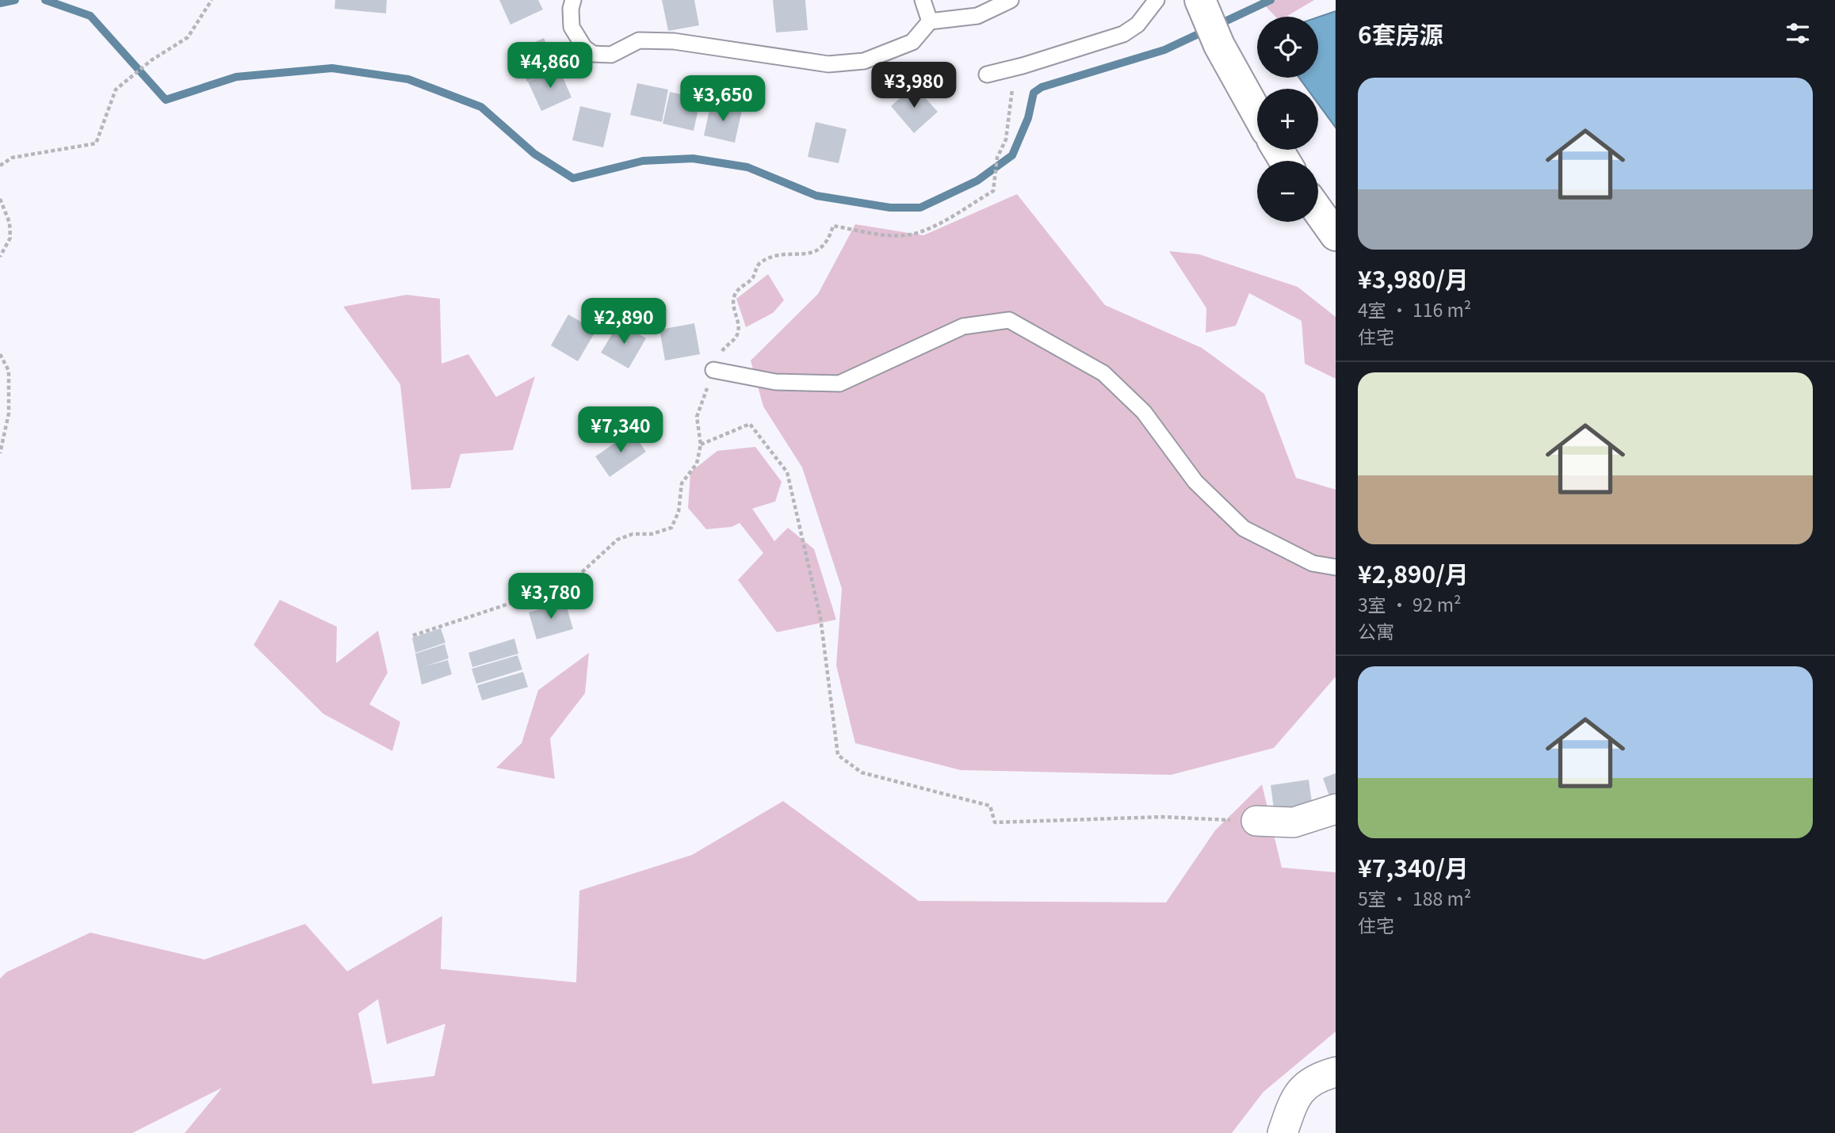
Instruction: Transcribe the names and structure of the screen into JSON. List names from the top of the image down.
{
  "page": {
    "heading": "6套房源",
    "map_buttons": ["+", "−"],
    "price": [
      "¥4,860",
      "¥3,980",
      "¥3,650",
      "¥2,890",
      "¥7,340",
      "¥3,780"
    ],
    "list": [
      {
        "name": "¥3,980/月",
        "note": "4室 · 116 m² · 住宅"
      },
      {
        "name": "¥2,890/月",
        "note": "3室 · 92 m² · 公寓"
      },
      {
        "name": "¥7,340/月",
        "note": "5室 · 188 m² · 住宅"
      }
    ]
  }
}
